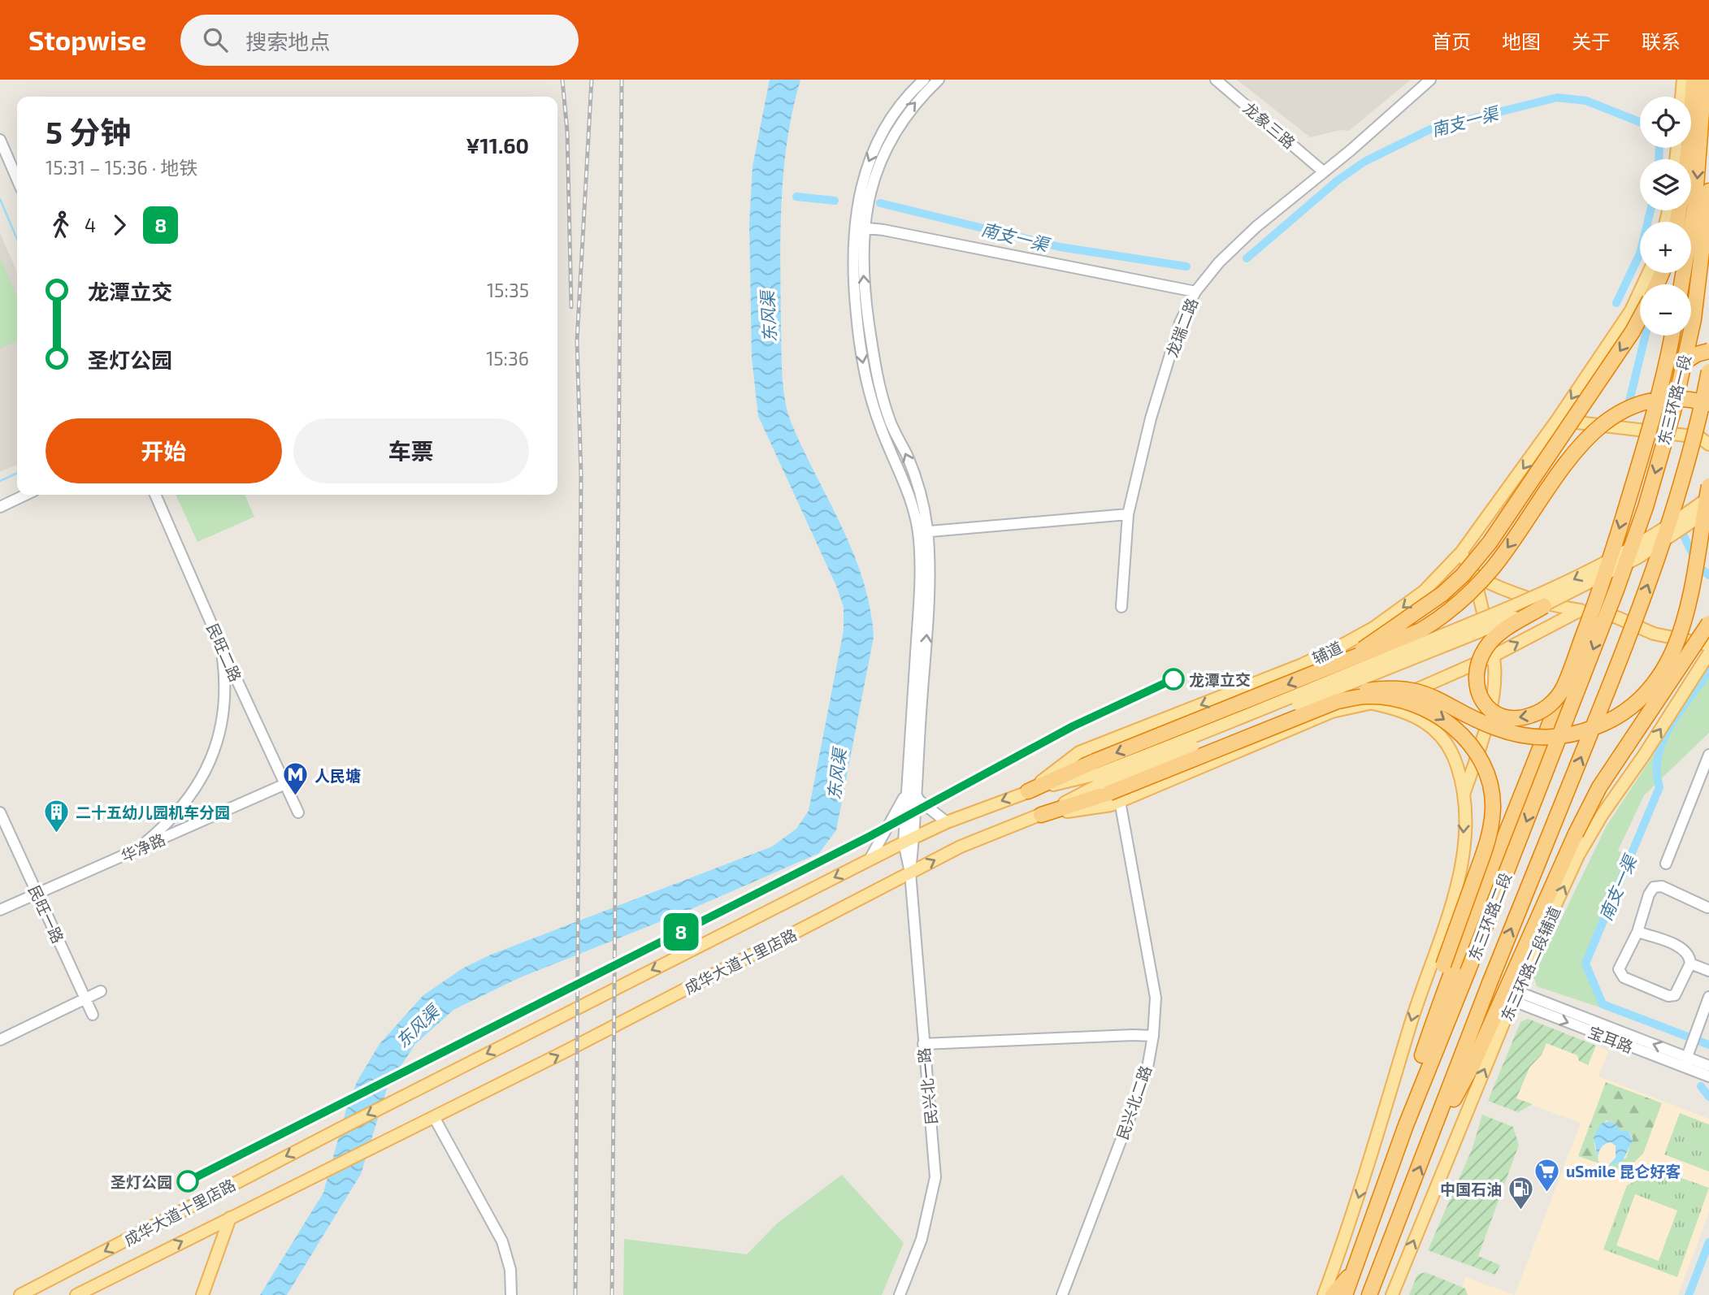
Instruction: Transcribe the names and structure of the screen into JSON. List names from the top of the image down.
{
  "streets": {
    "highway": ["东三环路一段", "东三环路二段"],
    "main road": ["辅道", "成华大道十里店路", "东三环路二段辅道"],
    "street": [
      "龙象三路",
      "龙瑞二路",
      "民旺二路",
      "华净路",
      "民旺一路",
      "宝耳路",
      "民兴北一路",
      "民兴北二路"
    ]
  },
  "crossings": [
    ["龙象三路", "龙瑞二路"],
    ["东三环路一段", "东三环路二段"],
    ["民旺二路", "华净路"],
    ["辅道", "成华大道十里店路"],
    ["华净路", "民旺一路"],
    ["成华大道十里店路", "民兴北一路"],
    ["东三环路二段辅道", "宝耳路"]
  ],
  "water": ["南支一渠", "东风渠"],
  "places": {
    "other": ["龙潭立交", "圣灯公园"],
    "metro station": ["人民塘"],
    "building": ["二十五幼儿园机车分园"],
    "supermarket": ["uSmile 昆仑好客"],
    "fuel station": ["中国石油"]
  },
  "lines": ["metro line 8"],
  "page": {
    "header": "Stopwise",
    "search": "搜索地点",
    "nav": [
      "首页",
      "地图",
      "关于",
      "联系"
    ],
    "on_map": "8",
    "map_buttons": ["+", "−"],
    "heading": ["5 分钟", "15:31 – 15:36 · 地铁", "¥11.60"],
    "legs": ["4", "8"],
    "list": [
      {
        "name": "龙潭立交",
        "value": "15:35"
      },
      {
        "name": "圣灯公园",
        "value": "15:36"
      }
    ],
    "buttons": ["开始", "车票"]
  }
}
